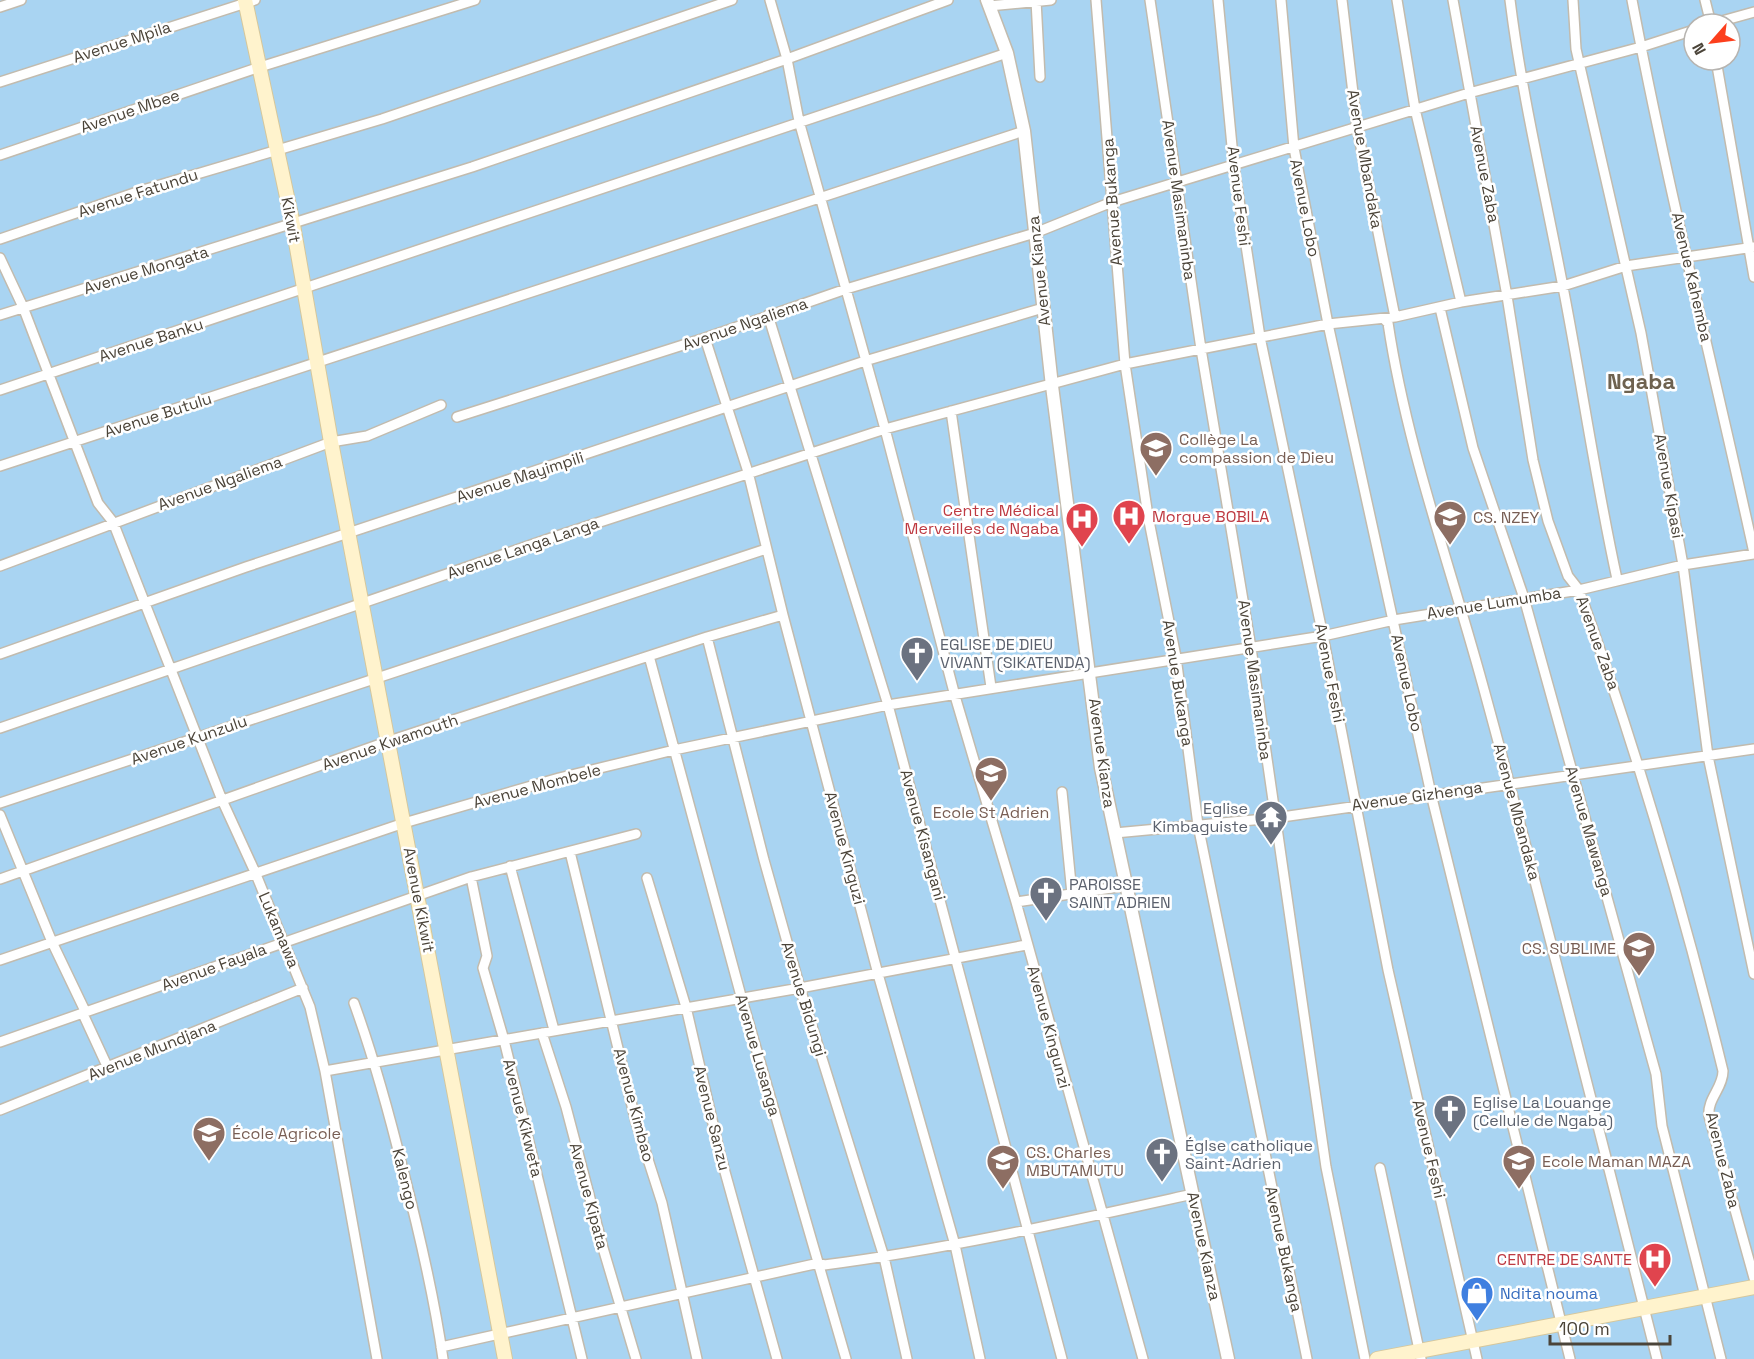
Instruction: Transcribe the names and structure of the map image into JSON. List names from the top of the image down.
{
  "streets": {
    "main road": ["Kikwit", "Avenue Kikwit"],
    "street": [
      "Avenue Mpila",
      "Avenue Mbee",
      "Avenue Mbandaka",
      "Avenue Zaba",
      "Avenue Fatundu",
      "Avenue Feshi",
      "Avenue Masimaninba",
      "Avenue Bukanga",
      "Avenue Lobo",
      "Avenue Mongata",
      "Avenue Kianza",
      "Avenue Kahemba",
      "Avenue Ngaliema",
      "Avenue Banku",
      "Avenue Butulu",
      "Avenue Mayimpili",
      "Avenue Kipasi",
      "Avenue Langa Langa",
      "Avenue Lumumba",
      "Avenue Kunzulu",
      "Avenue Kwamouth",
      "Avenue Mombele",
      "Avenue Gizhenga",
      "Avenue Mawanga",
      "Avenue Kisangani",
      "Avenue Kinguzi",
      "Lukamawa",
      "Avenue Fayala",
      "Avenue Bidungi",
      "Avenue Kingunzi",
      "Avenue Mundjana",
      "Avenue Lusanga",
      "Avenue Kimbao",
      "Avenue Kikweta",
      "Avenue Sanzu",
      "Kalengo",
      "Avenue Kipata"
    ]
  },
  "crossings": [
    ["Avenue Mpila", "Kikwit"],
    ["Avenue Mbee", "Kikwit"],
    ["Avenue Mbandaka", "Avenue Ngaliema"],
    ["Avenue Mbandaka", "Avenue Langa Langa"],
    ["Avenue Mbandaka", "Avenue Lumumba"],
    ["Avenue Mbandaka", "Avenue Gizhenga"],
    ["Avenue Zaba", "Avenue Ngaliema"],
    ["Avenue Zaba", "Avenue Langa Langa"],
    ["Avenue Zaba", "Avenue Lumumba"],
    ["Avenue Zaba", "Avenue Gizhenga"],
    ["Avenue Fatundu", "Kikwit"],
    ["Avenue Feshi", "Avenue Ngaliema"],
    ["Avenue Feshi", "Avenue Langa Langa"],
    ["Avenue Feshi", "Avenue Lumumba"],
    ["Avenue Feshi", "Avenue Gizhenga"],
    ["Avenue Masimaninba", "Avenue Ngaliema"],
    ["Avenue Masimaninba", "Avenue Langa Langa"],
    ["Avenue Masimaninba", "Avenue Lumumba"],
    ["Avenue Masimaninba", "Avenue Gizhenga"],
    ["Avenue Bukanga", "Avenue Ngaliema"],
    ["Avenue Bukanga", "Avenue Langa Langa"],
    ["Avenue Bukanga", "Avenue Lumumba"],
    ["Avenue Bukanga", "Avenue Gizhenga"],
    ["Avenue Lobo", "Avenue Ngaliema"],
    ["Avenue Lobo", "Avenue Langa Langa"],
    ["Avenue Lobo", "Avenue Lumumba"],
    ["Avenue Lobo", "Avenue Gizhenga"],
    ["Kikwit", "Avenue Mongata"],
    ["Kikwit", "Avenue Ngaliema"],
    ["Kikwit", "Avenue Banku"],
    ["Kikwit", "Avenue Butulu"],
    ["Kikwit", "Avenue Kikwit"],
    ["Avenue Mongata", "Lukamawa"],
    ["Avenue Mongata", "Avenue Kingunzi"],
    ["Avenue Kianza", "Avenue Ngaliema"],
    ["Avenue Kianza", "Avenue Banku"],
    ["Avenue Kianza", "Avenue Butulu"],
    ["Avenue Kianza", "Avenue Mayimpili"],
    ["Avenue Kianza", "Avenue Langa Langa"],
    ["Avenue Kianza", "Avenue Lumumba"],
    ["Avenue Kianza", "Avenue Mombele"],
    ["Avenue Kianza", "Avenue Gizhenga"],
    ["Avenue Kahemba", "Avenue Ngaliema"],
    ["Avenue Kahemba", "Avenue Langa Langa"],
    ["Avenue Kahemba", "Avenue Lumumba"],
    ["Avenue Ngaliema", "Avenue Kipasi"],
    ["Avenue Ngaliema", "Avenue Kisangani"],
    ["Avenue Ngaliema", "Avenue Kinguzi"],
    ["Avenue Ngaliema", "Avenue Kikwit"],
    ["Avenue Ngaliema", "Lukamawa"],
    ["Avenue Ngaliema", "Avenue Kingunzi"],
    ["Avenue Banku", "Lukamawa"],
    ["Avenue Banku", "Avenue Kingunzi"],
    ["Avenue Butulu", "Lukamawa"],
    ["Avenue Butulu", "Avenue Kingunzi"],
    ["Avenue Mayimpili", "Avenue Kisangani"],
    ["Avenue Mayimpili", "Avenue Kinguzi"],
    ["Avenue Mayimpili", "Avenue Kikwit"],
    ["Avenue Mayimpili", "Lukamawa"],
    ["Avenue Mayimpili", "Avenue Kingunzi"],
    ["Avenue Kipasi", "Avenue Langa Langa"],
    ["Avenue Kipasi", "Avenue Lumumba"],
    ["Avenue Kipasi", "Avenue Gizhenga"],
    ["Avenue Langa Langa", "Avenue Mawanga"],
    ["Avenue Langa Langa", "Avenue Kisangani"],
    ["Avenue Langa Langa", "Avenue Kinguzi"],
    ["Avenue Langa Langa", "Avenue Kikwit"],
    ["Avenue Langa Langa", "Lukamawa"],
    ["Avenue Langa Langa", "Avenue Kingunzi"],
    ["Avenue Lumumba", "Avenue Mombele"],
    ["Avenue Lumumba", "Avenue Mawanga"],
    ["Avenue Kunzulu", "Avenue Kikwit"],
    ["Avenue Kunzulu", "Lukamawa"],
    ["Avenue Kwamouth", "Avenue Kinguzi"],
    ["Avenue Kwamouth", "Avenue Kikwit"],
    ["Avenue Kwamouth", "Lukamawa"],
    ["Avenue Kwamouth", "Avenue Bidungi"],
    ["Avenue Kwamouth", "Avenue Lusanga"],
    ["Avenue Mombele", "Avenue Kisangani"],
    ["Avenue Mombele", "Avenue Kinguzi"],
    ["Avenue Mombele", "Avenue Kikwit"],
    ["Avenue Mombele", "Lukamawa"],
    ["Avenue Mombele", "Avenue Bidungi"],
    ["Avenue Mombele", "Avenue Kingunzi"],
    ["Avenue Mombele", "Avenue Lusanga"],
    ["Avenue Gizhenga", "Avenue Mawanga"],
    ["Avenue Kikwit", "Avenue Fayala"],
    ["Lukamawa", "Avenue Fayala"],
    ["Lukamawa", "Avenue Mundjana"],
    ["Avenue Fayala", "Avenue Kimbao"],
    ["Avenue Fayala", "Avenue Kikweta"]
  ],
  "districts": ["Ngaba"],
  "places": {
    "school or university": [
      "Collège La compassion de Dieu",
      "CS. NZEY",
      "Ecole St Adrien",
      "CS. SUBLIME",
      "École Agricole",
      "CS. Charles MBUTAMUTU",
      "Ecole Maman MAZA"
    ],
    "hospital": ["Morgue BOBILA", "Centre Médical Merveilles de Ngaba", "CENTRE DE SANTE"],
    "church": [
      "EGLISE DE DIEU VIVANT (SIKATENDA)",
      "PAROISSE SAINT ADRIEN",
      "Eglise La Louange (Cellule de Ngaba)",
      "Églse catholique Saint-Adrien"
    ],
    "temple": ["Eglise Kimbaguiste"],
    "shop": ["Ndita nouma"]
  },
  "scale_bar": "100 m",
  "north": "bottom left"
}
